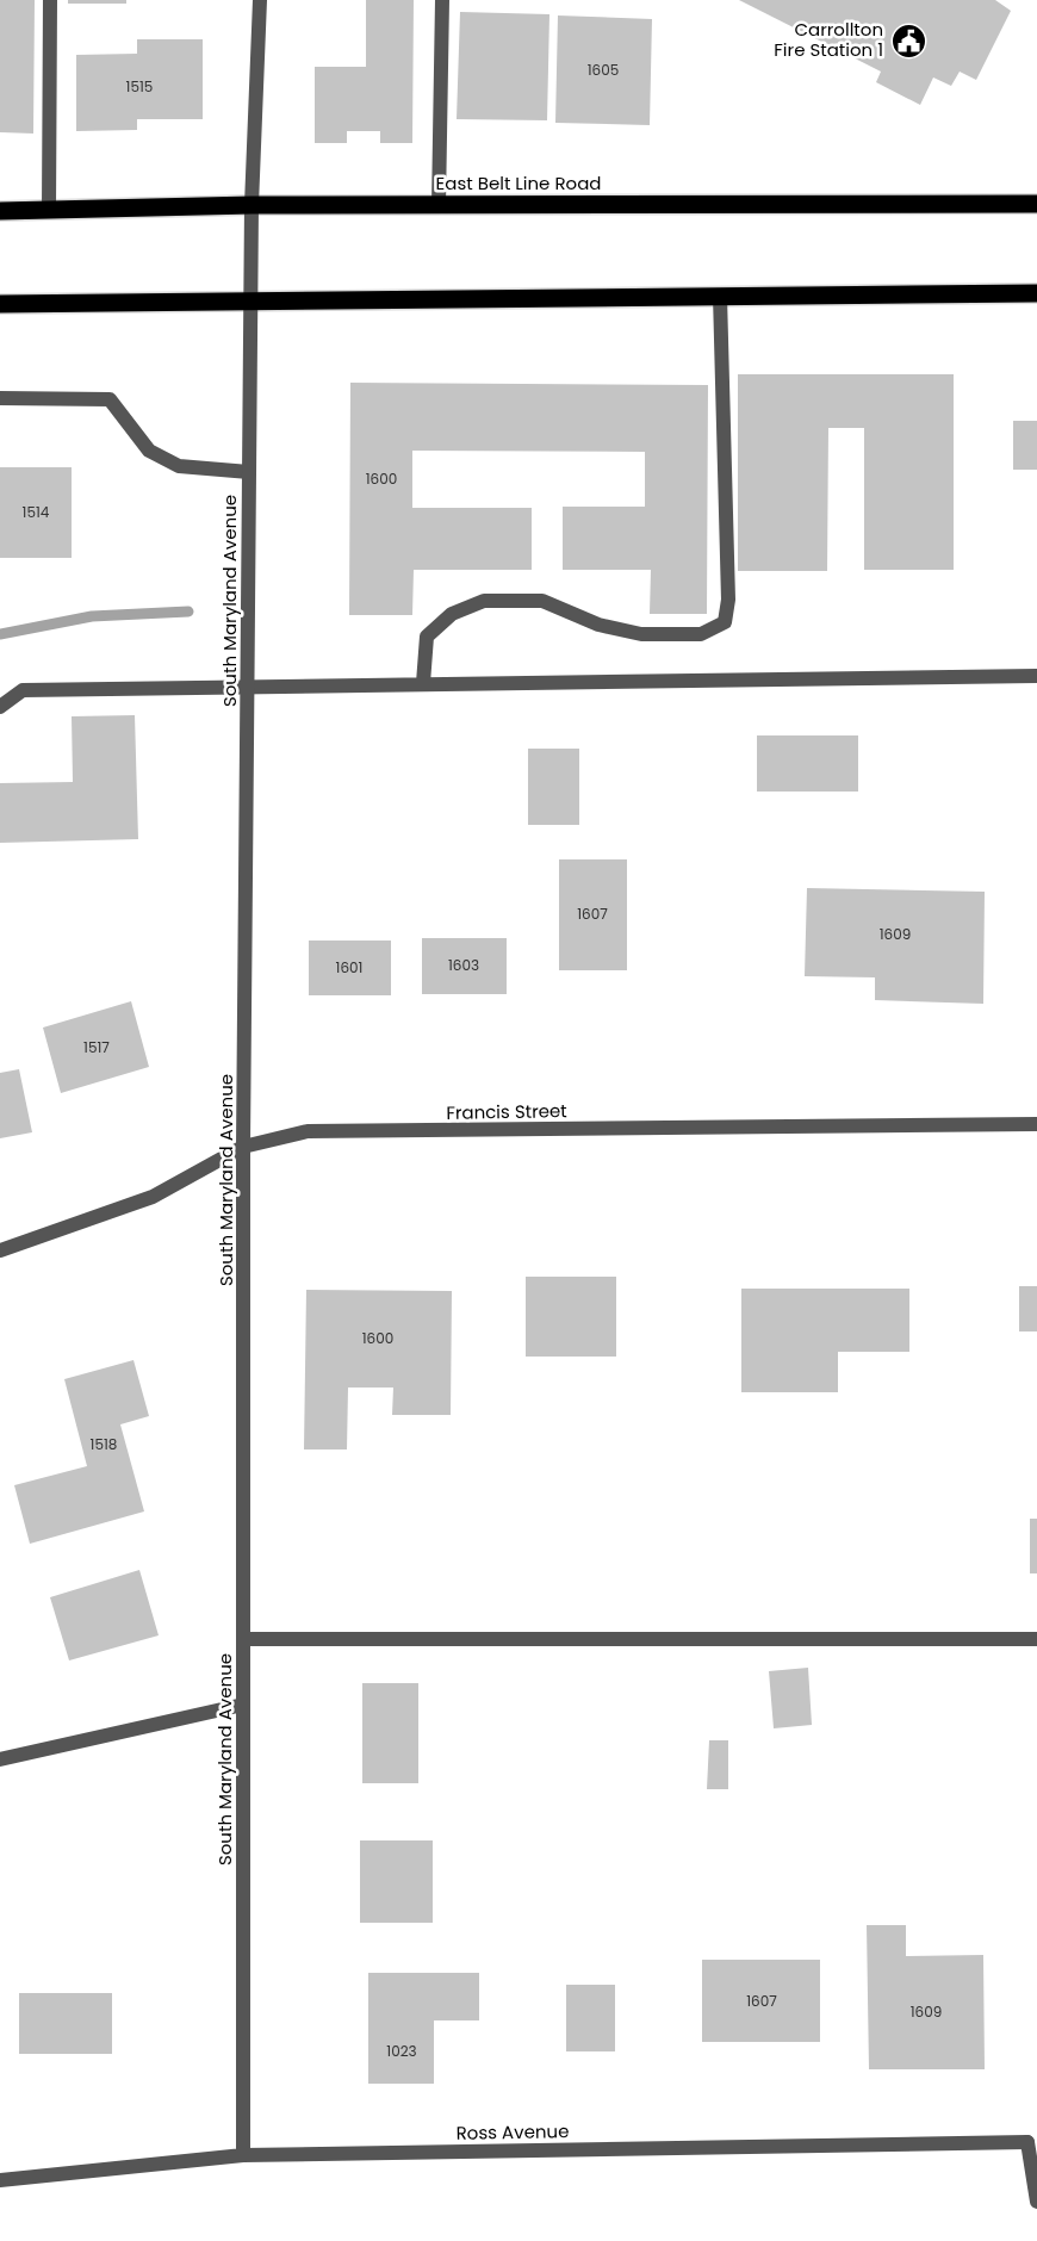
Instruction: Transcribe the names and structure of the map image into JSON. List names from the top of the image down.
{
  "streets": {
    "main road": ["East Belt Line Road"],
    "street": ["South Maryland Avenue", "Francis Street", "Ross Avenue"]
  },
  "crossings": [
    ["East Belt Line Road", "South Maryland Avenue"],
    ["South Maryland Avenue", "Francis Street"],
    ["South Maryland Avenue", "Ross Avenue"]
  ],
  "places": {
    "public building": ["Carrollton Fire Station 1"]
  },
  "house_numbers": [
    "1605",
    "1515",
    "1600",
    "1514",
    "1607",
    "1609",
    "1603",
    "1601",
    "1517",
    "1600",
    "1518",
    "1607",
    "1609",
    "1023"
  ]
}
